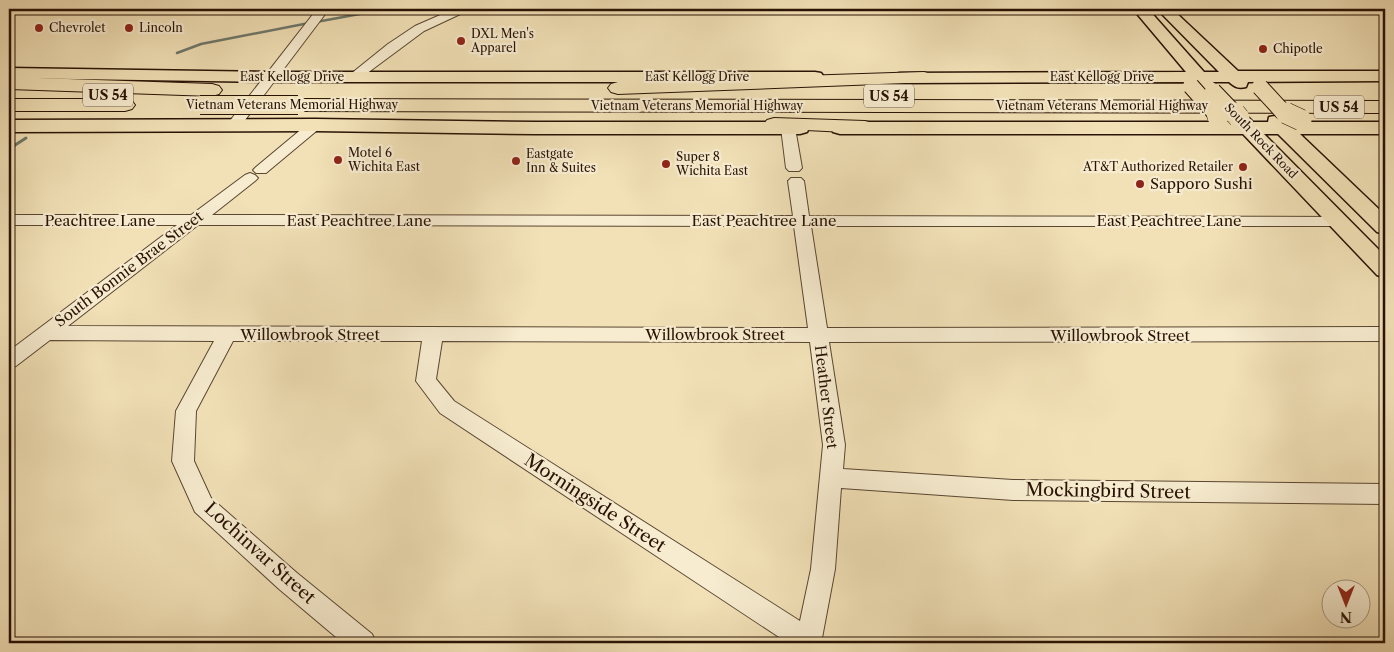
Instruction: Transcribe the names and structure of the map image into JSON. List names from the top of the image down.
{
  "streets": {
    "highway": ["US 54", "Vietnam Veterans Memorial Highway"],
    "main road": ["East Kellogg Drive", "South Rock Road"],
    "street": [
      "Peachtree Lane",
      "East Peachtree Lane",
      "South Bonnie Brae Street",
      "Willowbrook Street",
      "Heather Street",
      "Mockingbird Street",
      "Morningside Street",
      "Lochinvar Street"
    ]
  },
  "crossings": [
    ["East Kellogg Drive", "Vietnam Veterans Memorial Highway"],
    ["East Kellogg Drive", "South Rock Road"],
    ["South Rock Road", "East Peachtree Lane"],
    ["Peachtree Lane", "East Peachtree Lane"],
    ["Peachtree Lane", "South Bonnie Brae Street"],
    ["East Peachtree Lane", "South Bonnie Brae Street"],
    ["East Peachtree Lane", "Heather Street"],
    ["South Bonnie Brae Street", "Willowbrook Street"],
    ["Willowbrook Street", "Heather Street"],
    ["Willowbrook Street", "Morningside Street"],
    ["Willowbrook Street", "Lochinvar Street"],
    ["Heather Street", "Mockingbird Street"],
    ["Heather Street", "Morningside Street"]
  ],
  "places": [
    "Chevrolet",
    "Lincoln",
    "DXL Men's Apparel",
    "Chipotle",
    "Motel 6 Wichita East",
    "Eastgate Inn & Suites",
    "Super 8 Wichita East",
    "AT&T Authorized Retailer",
    "Sapporo Sushi"
  ],
  "north": "bottom"
}
